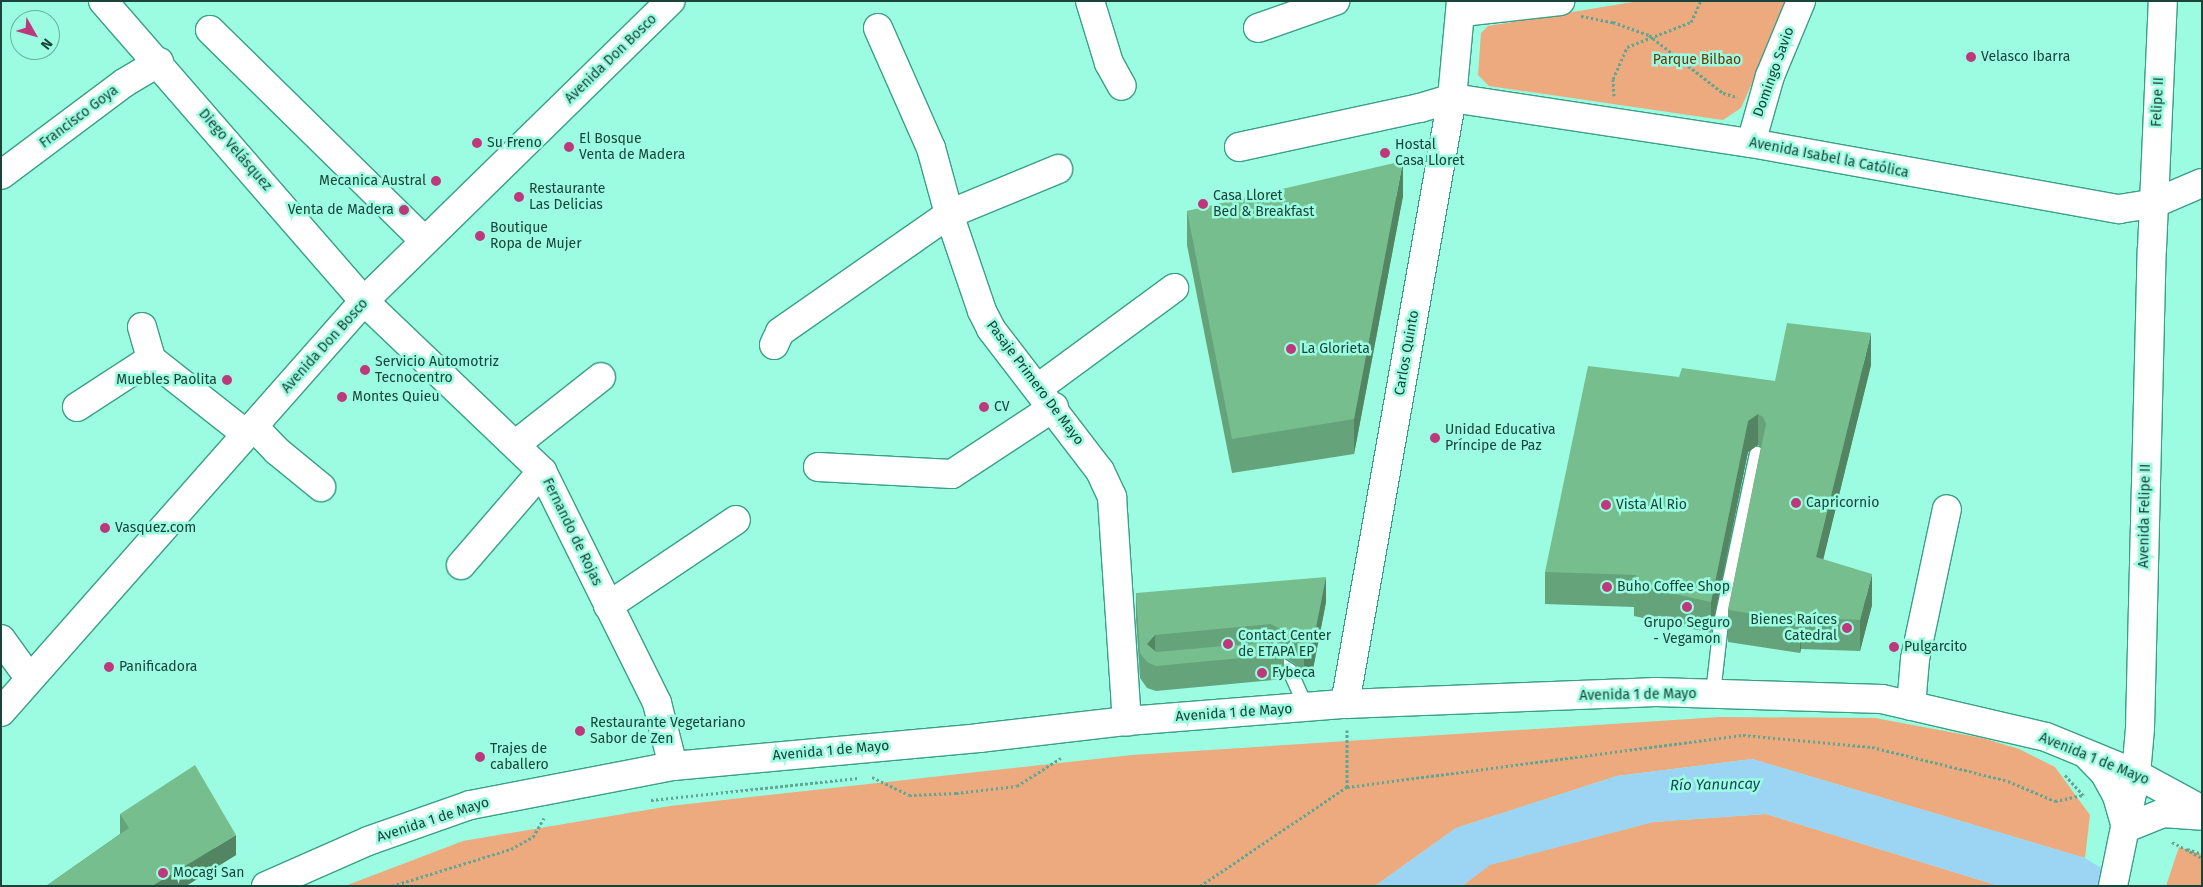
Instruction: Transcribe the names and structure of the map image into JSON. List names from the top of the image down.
{
  "streets": {
    "street": [
      "Avenida Don Bosco",
      "Domingo Savio",
      "Felipe II",
      "Francisco Goya",
      "Diego Velásquez",
      "Avenida Isabel la Católica",
      "Carlos Quinto",
      "Pasaje Primero De Mayo",
      "Avenida Felipe II",
      "Fernando de Rojas",
      "Avenida 1 de Mayo"
    ]
  },
  "crossings": [
    ["Avenida Don Bosco", "Diego Velásquez"],
    ["Avenida Don Bosco", "Fernando de Rojas"],
    ["Domingo Savio", "Avenida Isabel la Católica"],
    ["Felipe II", "Avenida Isabel la Católica"],
    ["Felipe II", "Avenida Felipe II"],
    ["Francisco Goya", "Diego Velásquez"],
    ["Diego Velásquez", "Fernando de Rojas"],
    ["Avenida Isabel la Católica", "Carlos Quinto"],
    ["Avenida Isabel la Católica", "Avenida Felipe II"],
    ["Carlos Quinto", "Avenida 1 de Mayo"],
    ["Pasaje Primero De Mayo", "Avenida 1 de Mayo"],
    ["Avenida Felipe II", "Avenida 1 de Mayo"],
    ["Fernando de Rojas", "Avenida 1 de Mayo"]
  ],
  "water": ["Río Yanuncay"],
  "parks": ["Parque Bilbao"],
  "places": [
    "Velasco Ibarra",
    "Su Freno",
    "El Bosque Venta de Madera",
    "Hostal Casa Lloret",
    "Mecanica Austral",
    "Restaurante Las Delicias",
    "Casa Lloret Bed & Breakfast",
    "Venta de Madera",
    "Boutique Ropa de Mujer",
    "La Glorieta",
    "Servicio Automotriz Tecnocentro",
    "Muebles Paolita",
    "Montes Quieu",
    "CV",
    "Unidad Educativa Príncipe de Paz",
    "Capricornio",
    "Vista Al Rio",
    "Vasquez.com",
    "Buho Coffee Shop",
    "Grupo Seguro - Vegamon",
    "Bienes Raíces Catedral",
    "Contact Center de ETAPA EP",
    "Pulgarcito",
    "Panificadora",
    "Fybeca",
    "Restaurante Vegetariano Sabor de Zen",
    "Trajes de caballero",
    "Mocagi San"
  ],
  "north": "bottom right"
}
